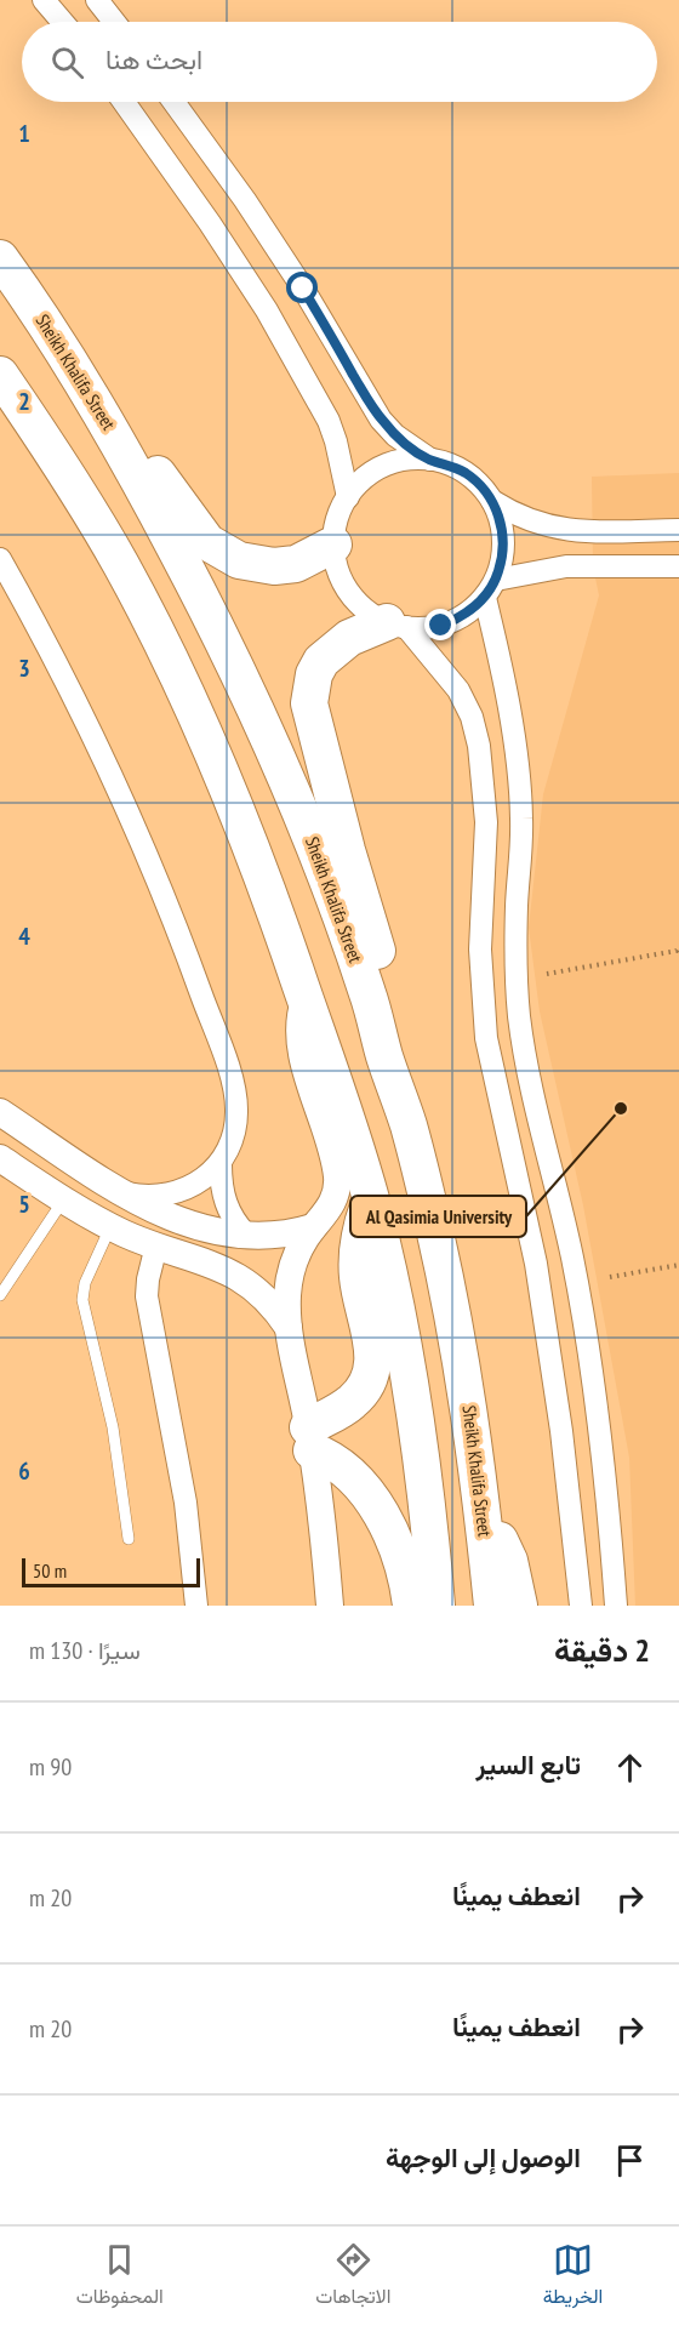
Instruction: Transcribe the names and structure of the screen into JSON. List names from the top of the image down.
{
  "streets": {
    "highway": ["Sheikh Khalifa Street"]
  },
  "places": ["Al Qasimia University"],
  "scale_bar": "50 m",
  "page": {
    "search": "ابحث هنا",
    "scale": "50 m",
    "heading": ["2 دقيقة", "سيرًا · 130 m"],
    "list": [
      ["تابع السير", "90 m"],
      ["انعطف يمينًا", "20 m"],
      ["انعطف يمينًا", "20 m"],
      "الوصول إلى الوجهة"
    ],
    "nav": ["الخريطة", "الاتجاهات", "المحفوظات"]
  },
  "grid": {
    "rows": [
      "1",
      "2",
      "3",
      "4",
      "5",
      "6"
    ]
  }
}
